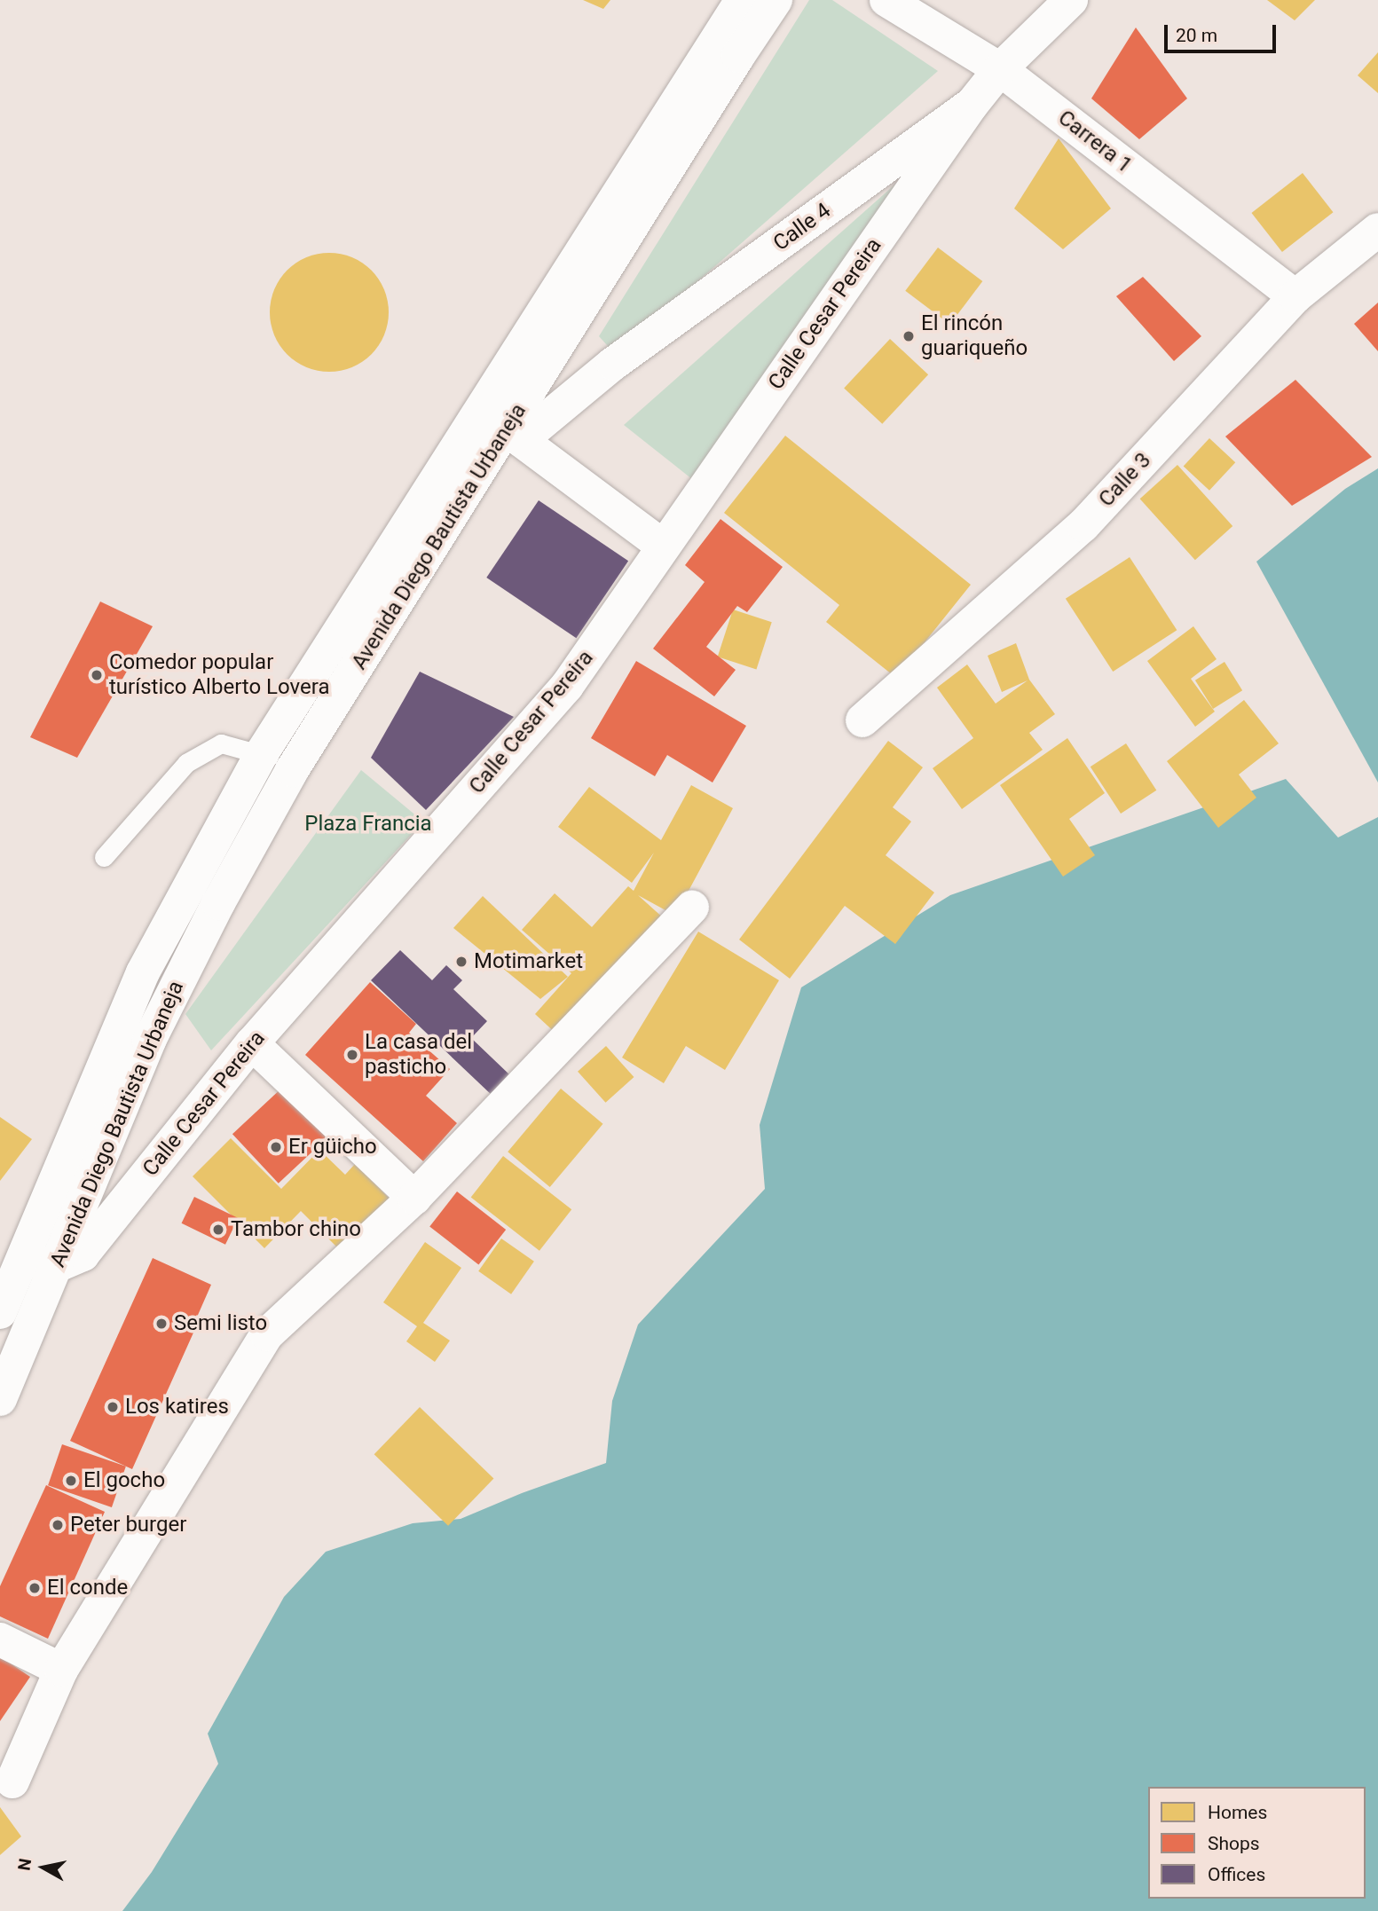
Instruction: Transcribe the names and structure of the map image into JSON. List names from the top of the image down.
{
  "streets": {
    "street": [
      "Carrera 1",
      "Calle 4",
      "Calle Cesar Pereira",
      "Calle 3",
      "Avenida Diego Bautista Urbaneja"
    ]
  },
  "crossings": [
    ["Carrera 1", "Calle 4"],
    ["Carrera 1", "Calle 3"],
    ["Calle 4", "Calle Cesar Pereira"],
    ["Calle 4", "Avenida Diego Bautista Urbaneja"],
    ["Calle Cesar Pereira", "Avenida Diego Bautista Urbaneja"]
  ],
  "parks": ["Plaza Francia"],
  "places": [
    "El rincón guariqueño",
    "Comedor popular turístico Alberto Lovera",
    "Motimarket",
    "La casa del pasticho",
    "Er güicho",
    "Tambor chino",
    "Semi listo",
    "Los katires",
    "El gocho",
    "Peter burger",
    "El conde"
  ],
  "legend": ["Homes", "Shops", "Offices"],
  "scale_bar": "20 m",
  "north": "left"
}
